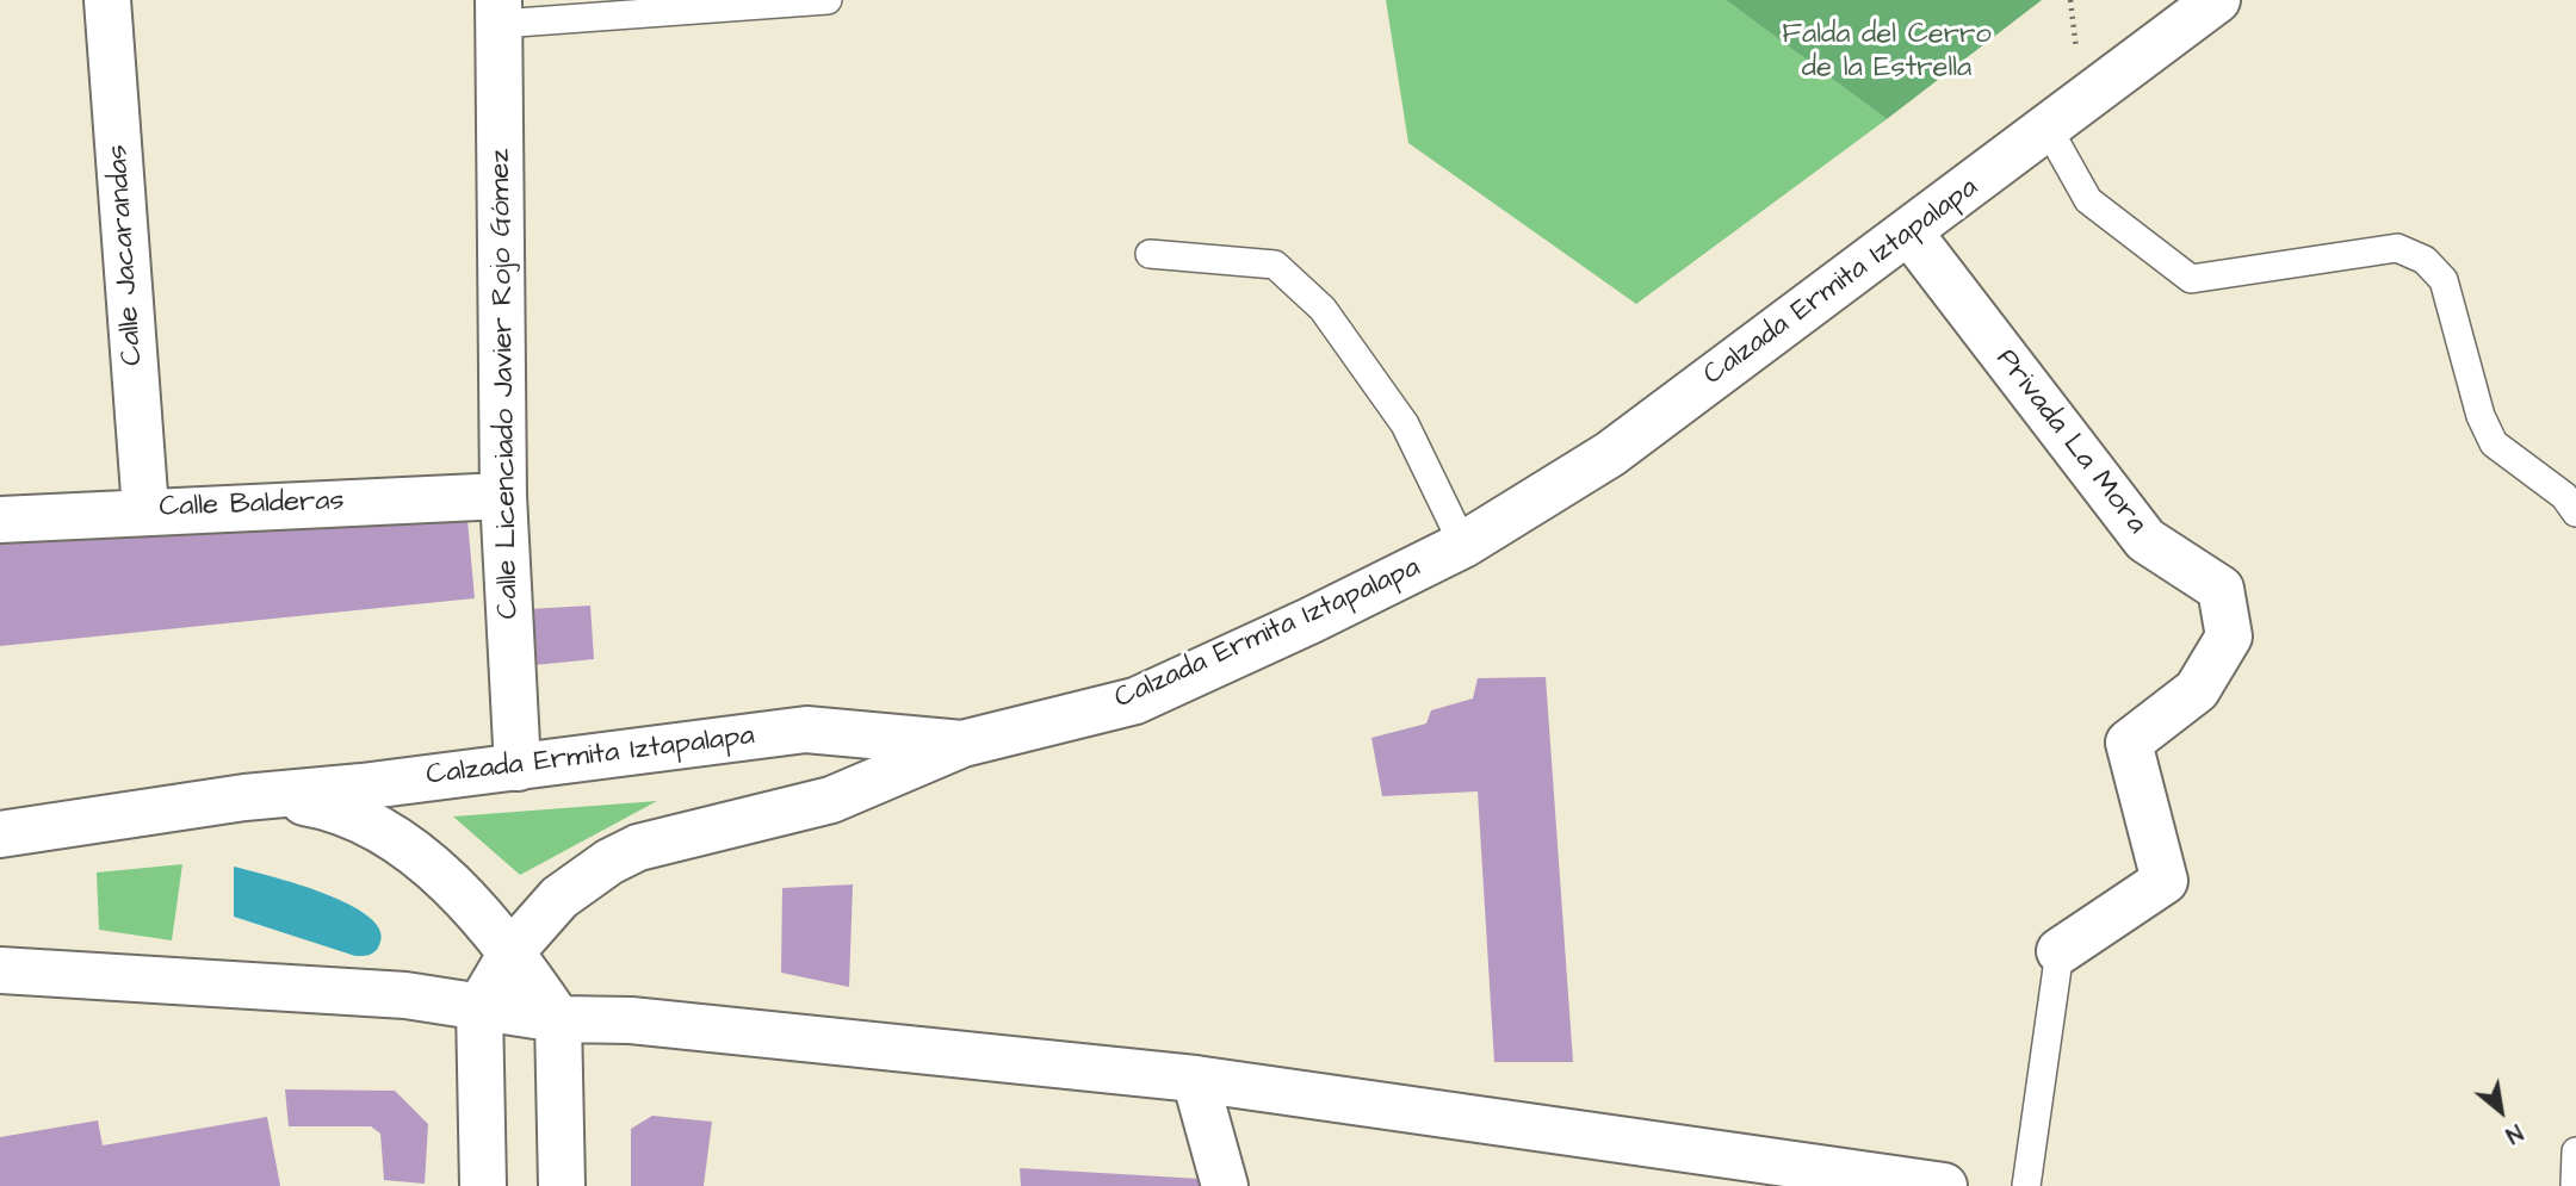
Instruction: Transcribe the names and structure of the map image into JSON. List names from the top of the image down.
{
  "streets": {
    "main road": [
      "Calle Jacarandas",
      "Calzada Ermita Iztapalapa",
      "Calle Licenciado Javier Rojo Gómez",
      "Privada La Mora",
      "Calle Balderas"
    ]
  },
  "crossings": [
    ["Calle Jacarandas", "Calle Balderas"],
    ["Calzada Ermita Iztapalapa", "Calle Licenciado Javier Rojo Gómez"],
    ["Calzada Ermita Iztapalapa", "Privada La Mora"],
    ["Calle Licenciado Javier Rojo Gómez", "Calle Balderas"]
  ],
  "parks": ["Falda del Cerro de la Estrella"],
  "north": "bottom right"
}
